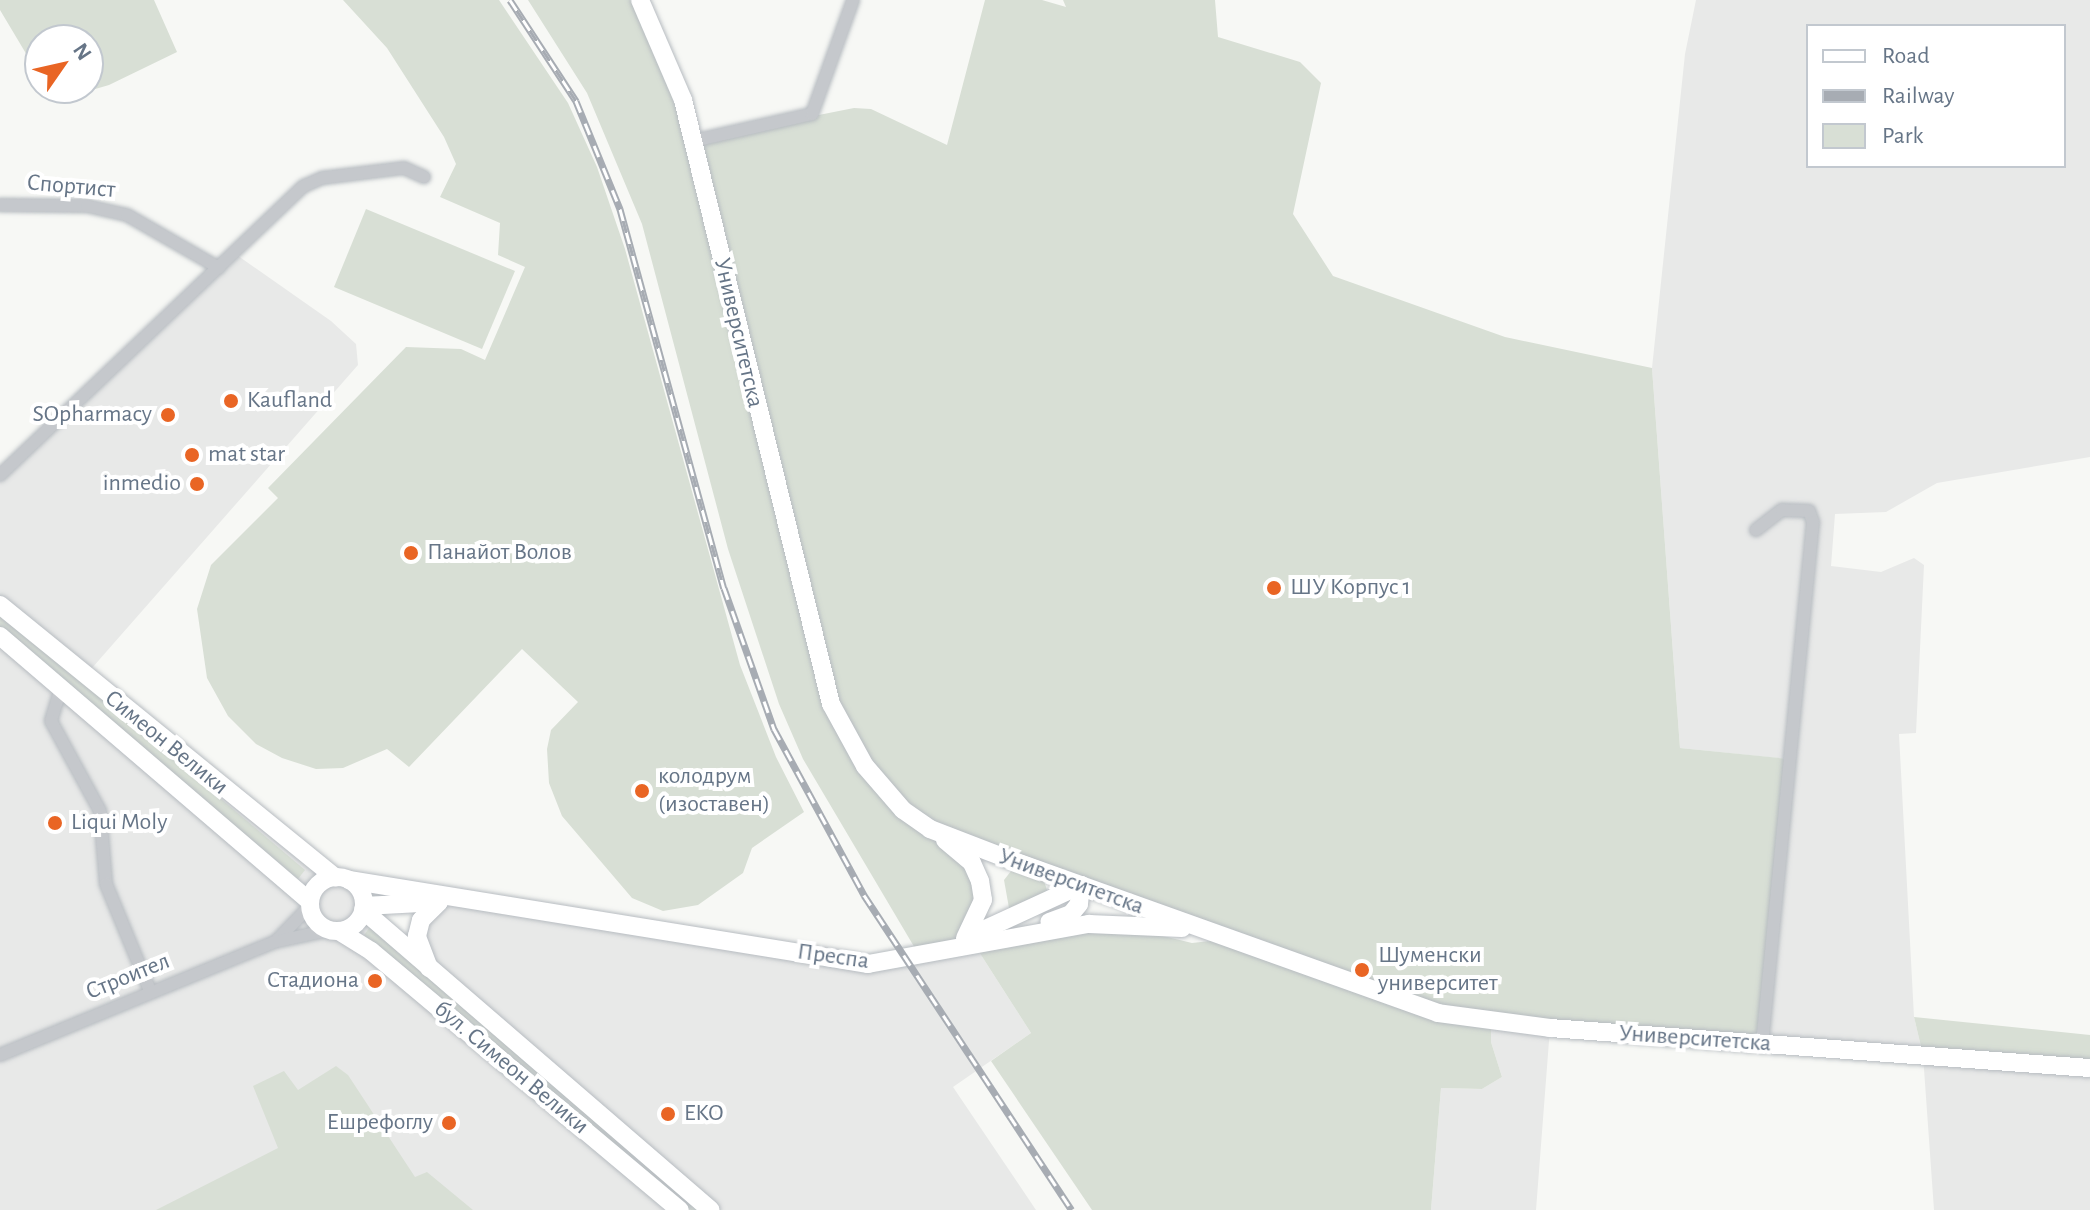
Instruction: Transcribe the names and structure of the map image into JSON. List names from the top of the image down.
{
  "streets": {
    "street": [
      "Спортист",
      "Университетска",
      "Симеон Велики",
      "Преспа",
      "Строител",
      "бул. Симеон Велики"
    ]
  },
  "crossings": [
    ["Университетска", "Преспа"],
    ["Симеон Велики", "Преспа"],
    ["Симеон Велики", "бул. Симеон Велики"],
    ["Преспа", "бул. Симеон Велики"]
  ],
  "places": [
    "Kaufland",
    "SOpharmacy",
    "mat star",
    "inmedio",
    "Панайот Волов",
    "ШУ Корпус 1",
    "колодрум (изоставен)",
    "Liqui Moly",
    "Шуменски университет",
    "Стадиона",
    "EKO",
    "Ешрефоглу"
  ],
  "legend": ["Road", "Railway", "Park"],
  "north": "top right"
}
